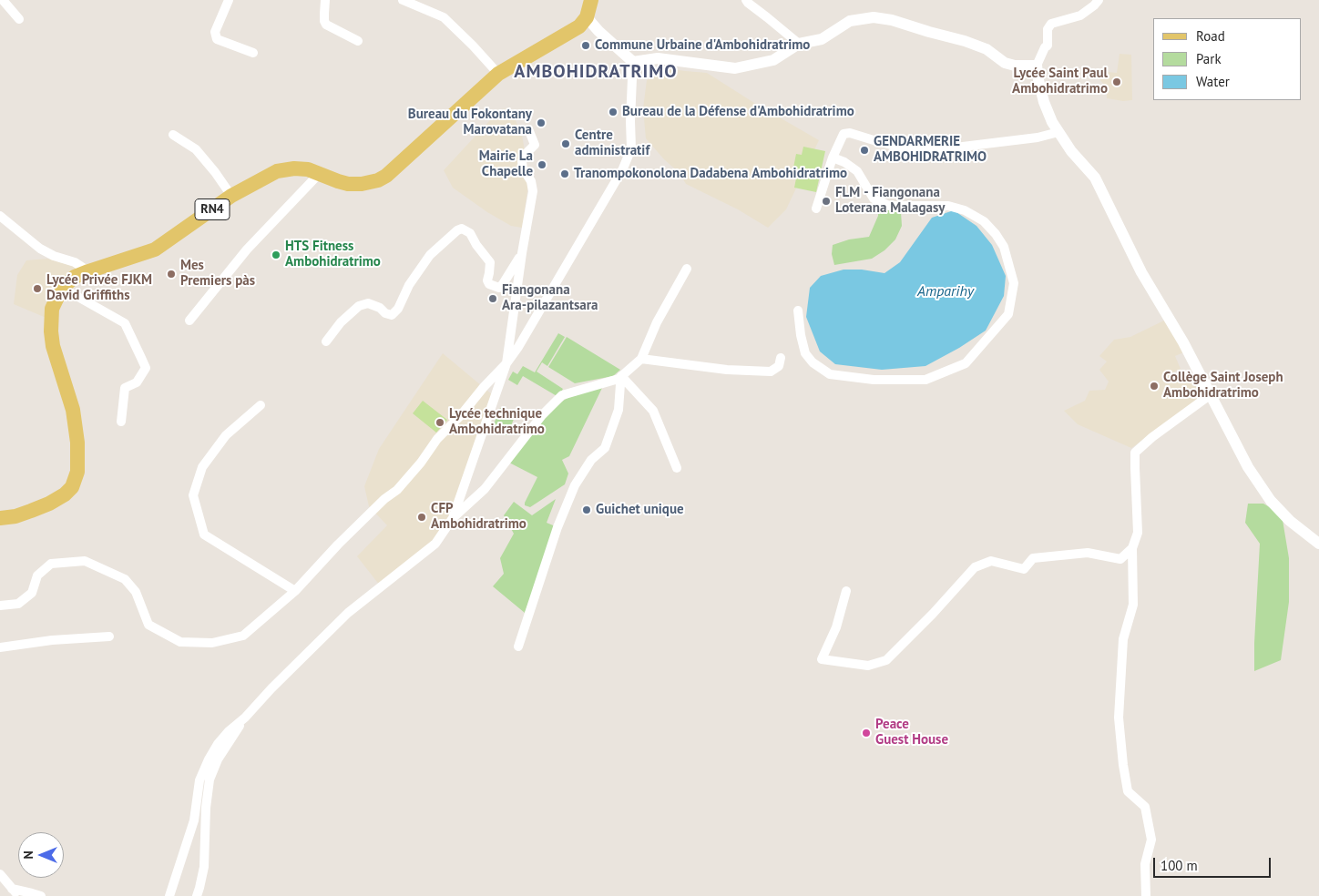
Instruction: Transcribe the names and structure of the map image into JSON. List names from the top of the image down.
{
  "streets": {
    "main road": ["RN4"]
  },
  "districts": ["AMBOHIDRATRIMO"],
  "water": ["Amparihy"],
  "places": [
    "Commune Urbaine d'Ambohidratrimo",
    "Lycée Saint Paul Ambohidratrimo",
    "Bureau de la Défense d'Ambohidratrimo",
    "Bureau du Fokontany Marovatana",
    "Centre administratif",
    "GENDARMERIE AMBOHIDRATRIMO",
    "Mairie La Chapelle",
    "Tranompokonolona Dadabena Ambohidratrimo",
    "FLM - Fiangonana Loterana Malagasy",
    "HTS Fitness Ambohidratrimo",
    "Mes Premiers pàs",
    "Lycée Privée FJKM David Griffiths",
    "Fiangonana Ara-pilazantsara",
    "Collège Saint Joseph Ambohidratrimo",
    "Lycée technique Ambohidratrimo",
    "Guichet unique",
    "CFP Ambohidratrimo",
    "Peace Guest House"
  ],
  "legend": ["Road", "Park", "Water"],
  "scale_bar": "100 m",
  "north": "left"
}
